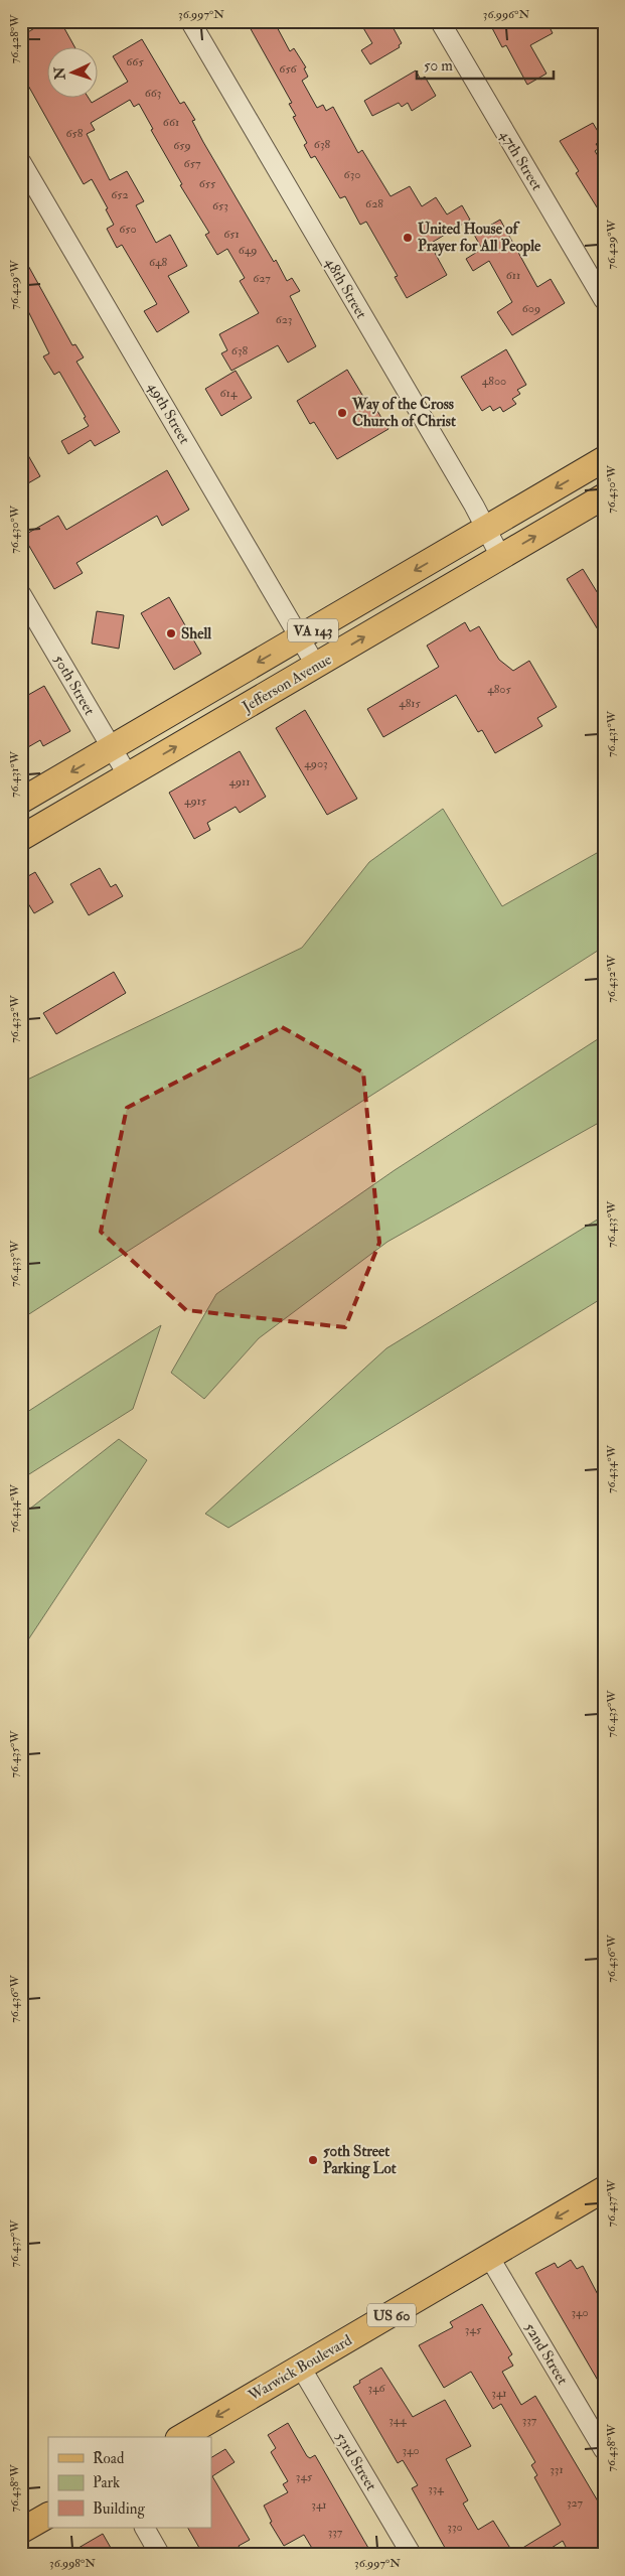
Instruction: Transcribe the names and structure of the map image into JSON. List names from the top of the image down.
{
  "streets": {
    "main road": [
      "VA 143",
      "Jefferson Avenue",
      "US 60",
      "Warwick Boulevard"
    ],
    "street": [
      "47th Street",
      "48th Street",
      "49th Street",
      "50th Street",
      "52nd Street",
      "53rd Street"
    ]
  },
  "crossings": [
    ["48th Street", "VA 143"],
    ["48th Street", "Jefferson Avenue"],
    ["49th Street", "VA 143"],
    ["49th Street", "Jefferson Avenue"],
    ["VA 143", "50th Street"],
    ["Jefferson Avenue", "50th Street"],
    ["52nd Street", "Warwick Boulevard"],
    ["Warwick Boulevard", "53rd Street"]
  ],
  "one_way": ["Warwick Boulevard"],
  "places": [
    "United House of Prayer for All People",
    "Way of the Cross Church of Christ",
    "Shell",
    "50th Street Parking Lot"
  ],
  "house_numbers": [
    "665",
    "656",
    "663",
    "661",
    "658",
    "638",
    "659",
    "657",
    "630",
    "655",
    "652",
    "628",
    "653",
    "650",
    "651",
    "649",
    "648",
    "611",
    "627",
    "609",
    "623",
    "638",
    "4800",
    "614",
    "4805",
    "4815",
    "4903",
    "4911",
    "4915",
    "340",
    "345",
    "346",
    "341",
    "344",
    "337",
    "340",
    "331",
    "345",
    "334",
    "327",
    "341",
    "330",
    "337"
  ],
  "legend": ["Road", "Park", "Building"],
  "scale_bar": "50 m",
  "north": "left",
  "coordinates": [
    "36.997°N",
    "36.996°N",
    "76.428°W",
    "76.429°W",
    "76.430°W",
    "76.431°W",
    "76.432°W",
    "76.433°W",
    "76.434°W",
    "76.435°W",
    "76.436°W",
    "76.437°W",
    "76.438°W",
    "36.998°N"
  ]
}
